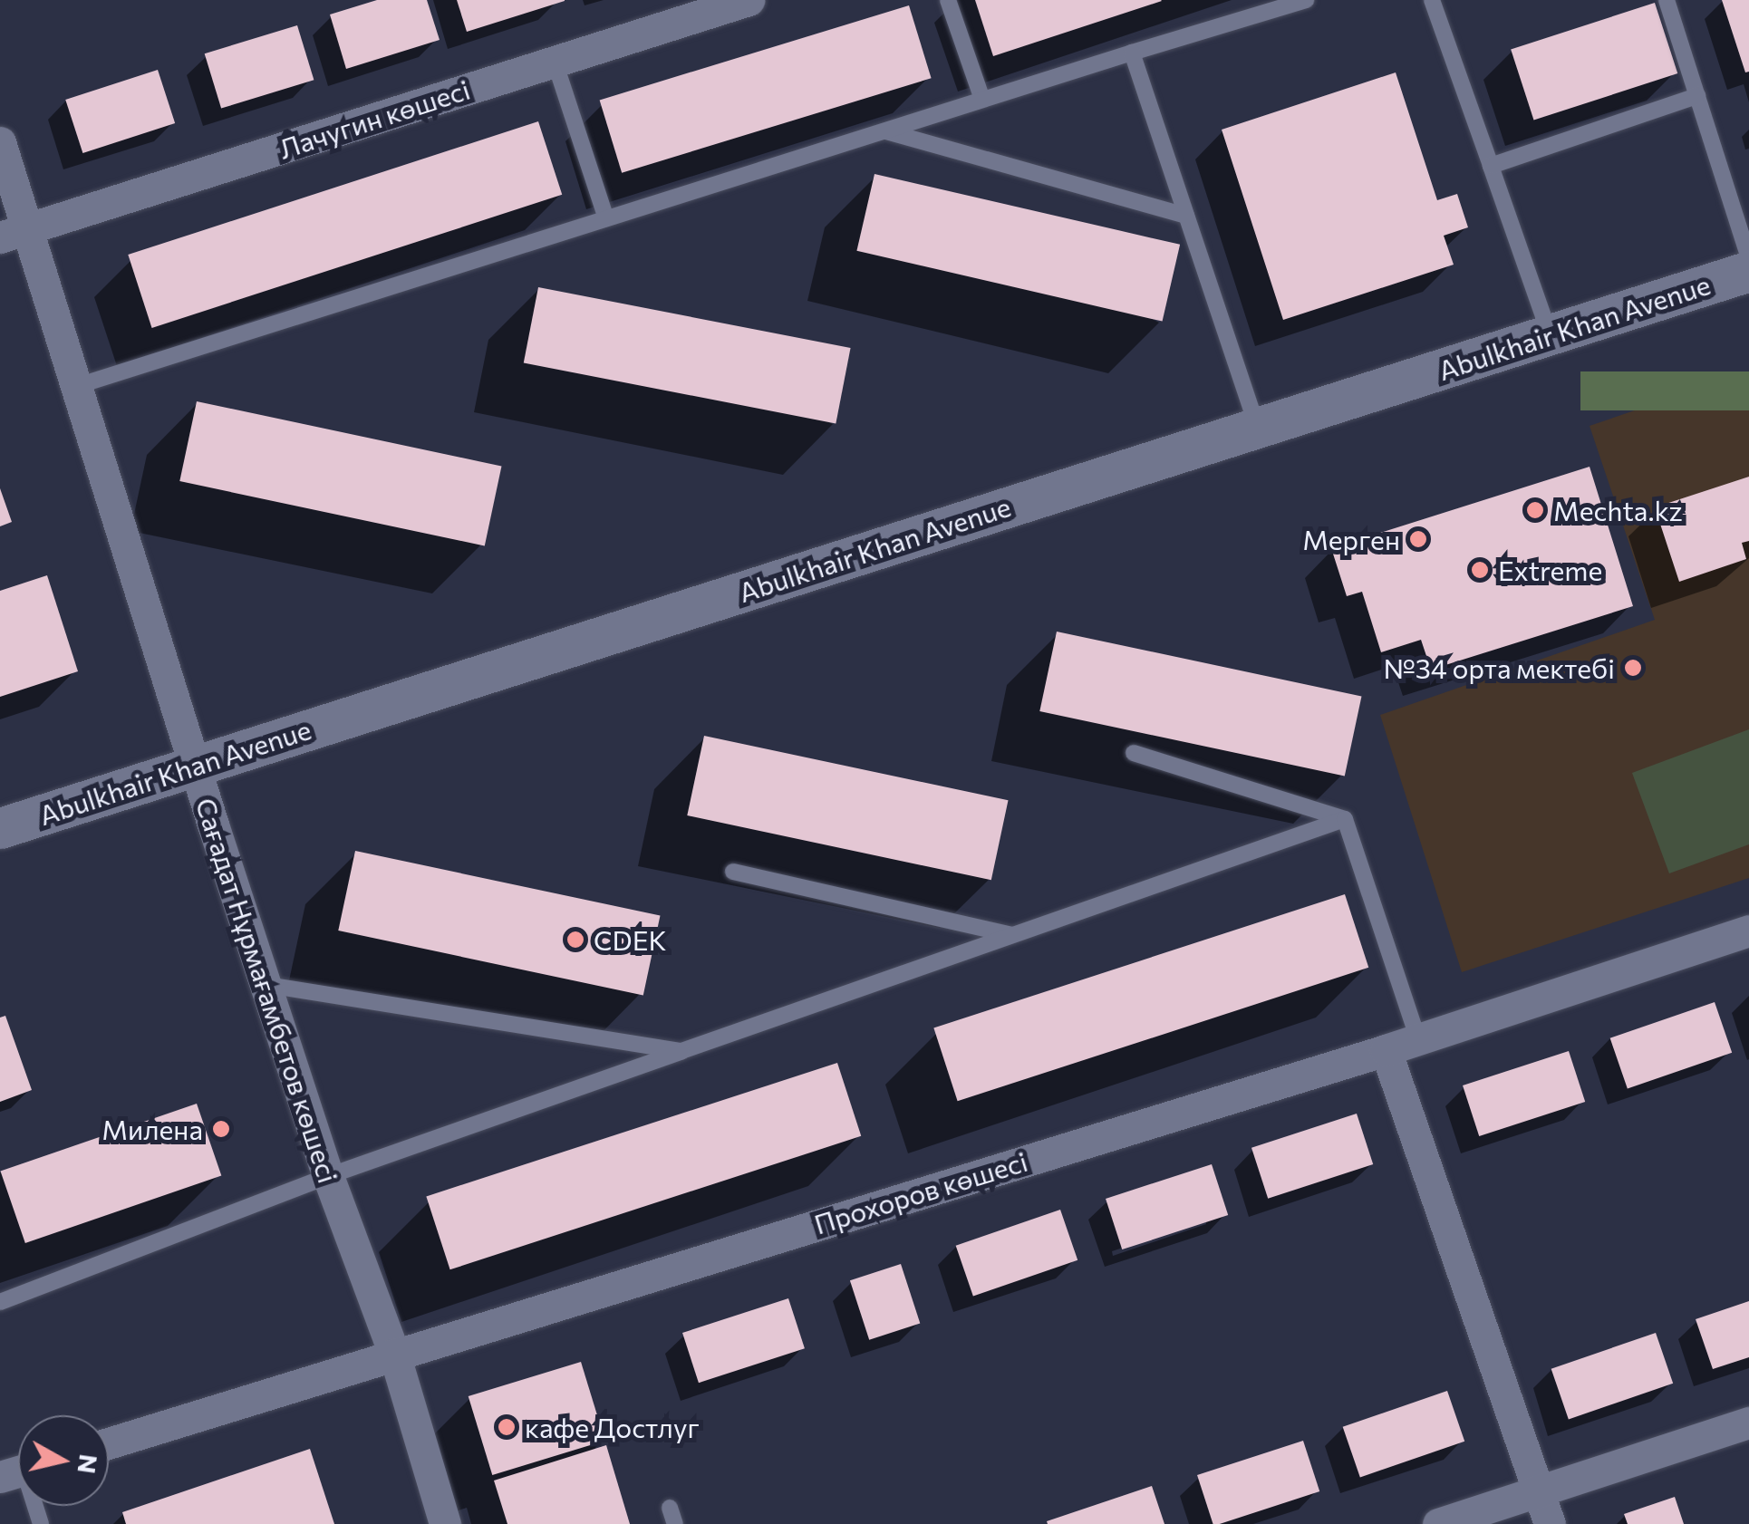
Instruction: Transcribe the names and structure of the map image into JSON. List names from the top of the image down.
{
  "streets": {
    "street": [
      "Лачугин көшесі",
      "Abulkhair Khan Avenue",
      "Сағадат Нұрмағамбетов көшесі",
      "Прохоров көшесі"
    ]
  },
  "crossings": [
    ["Лачугин көшесі", "Сағадат Нұрмағамбетов көшесі"],
    ["Abulkhair Khan Avenue", "Сағадат Нұрмағамбетов көшесі"],
    ["Сағадат Нұрмағамбетов көшесі", "Прохоров көшесі"]
  ],
  "places": [
    "Mechta.kz",
    "Мерген",
    "Extreme",
    "№34 орта мектебі",
    "CDEK",
    "Милена",
    "кафе Достлуг"
  ],
  "north": "right"
}
